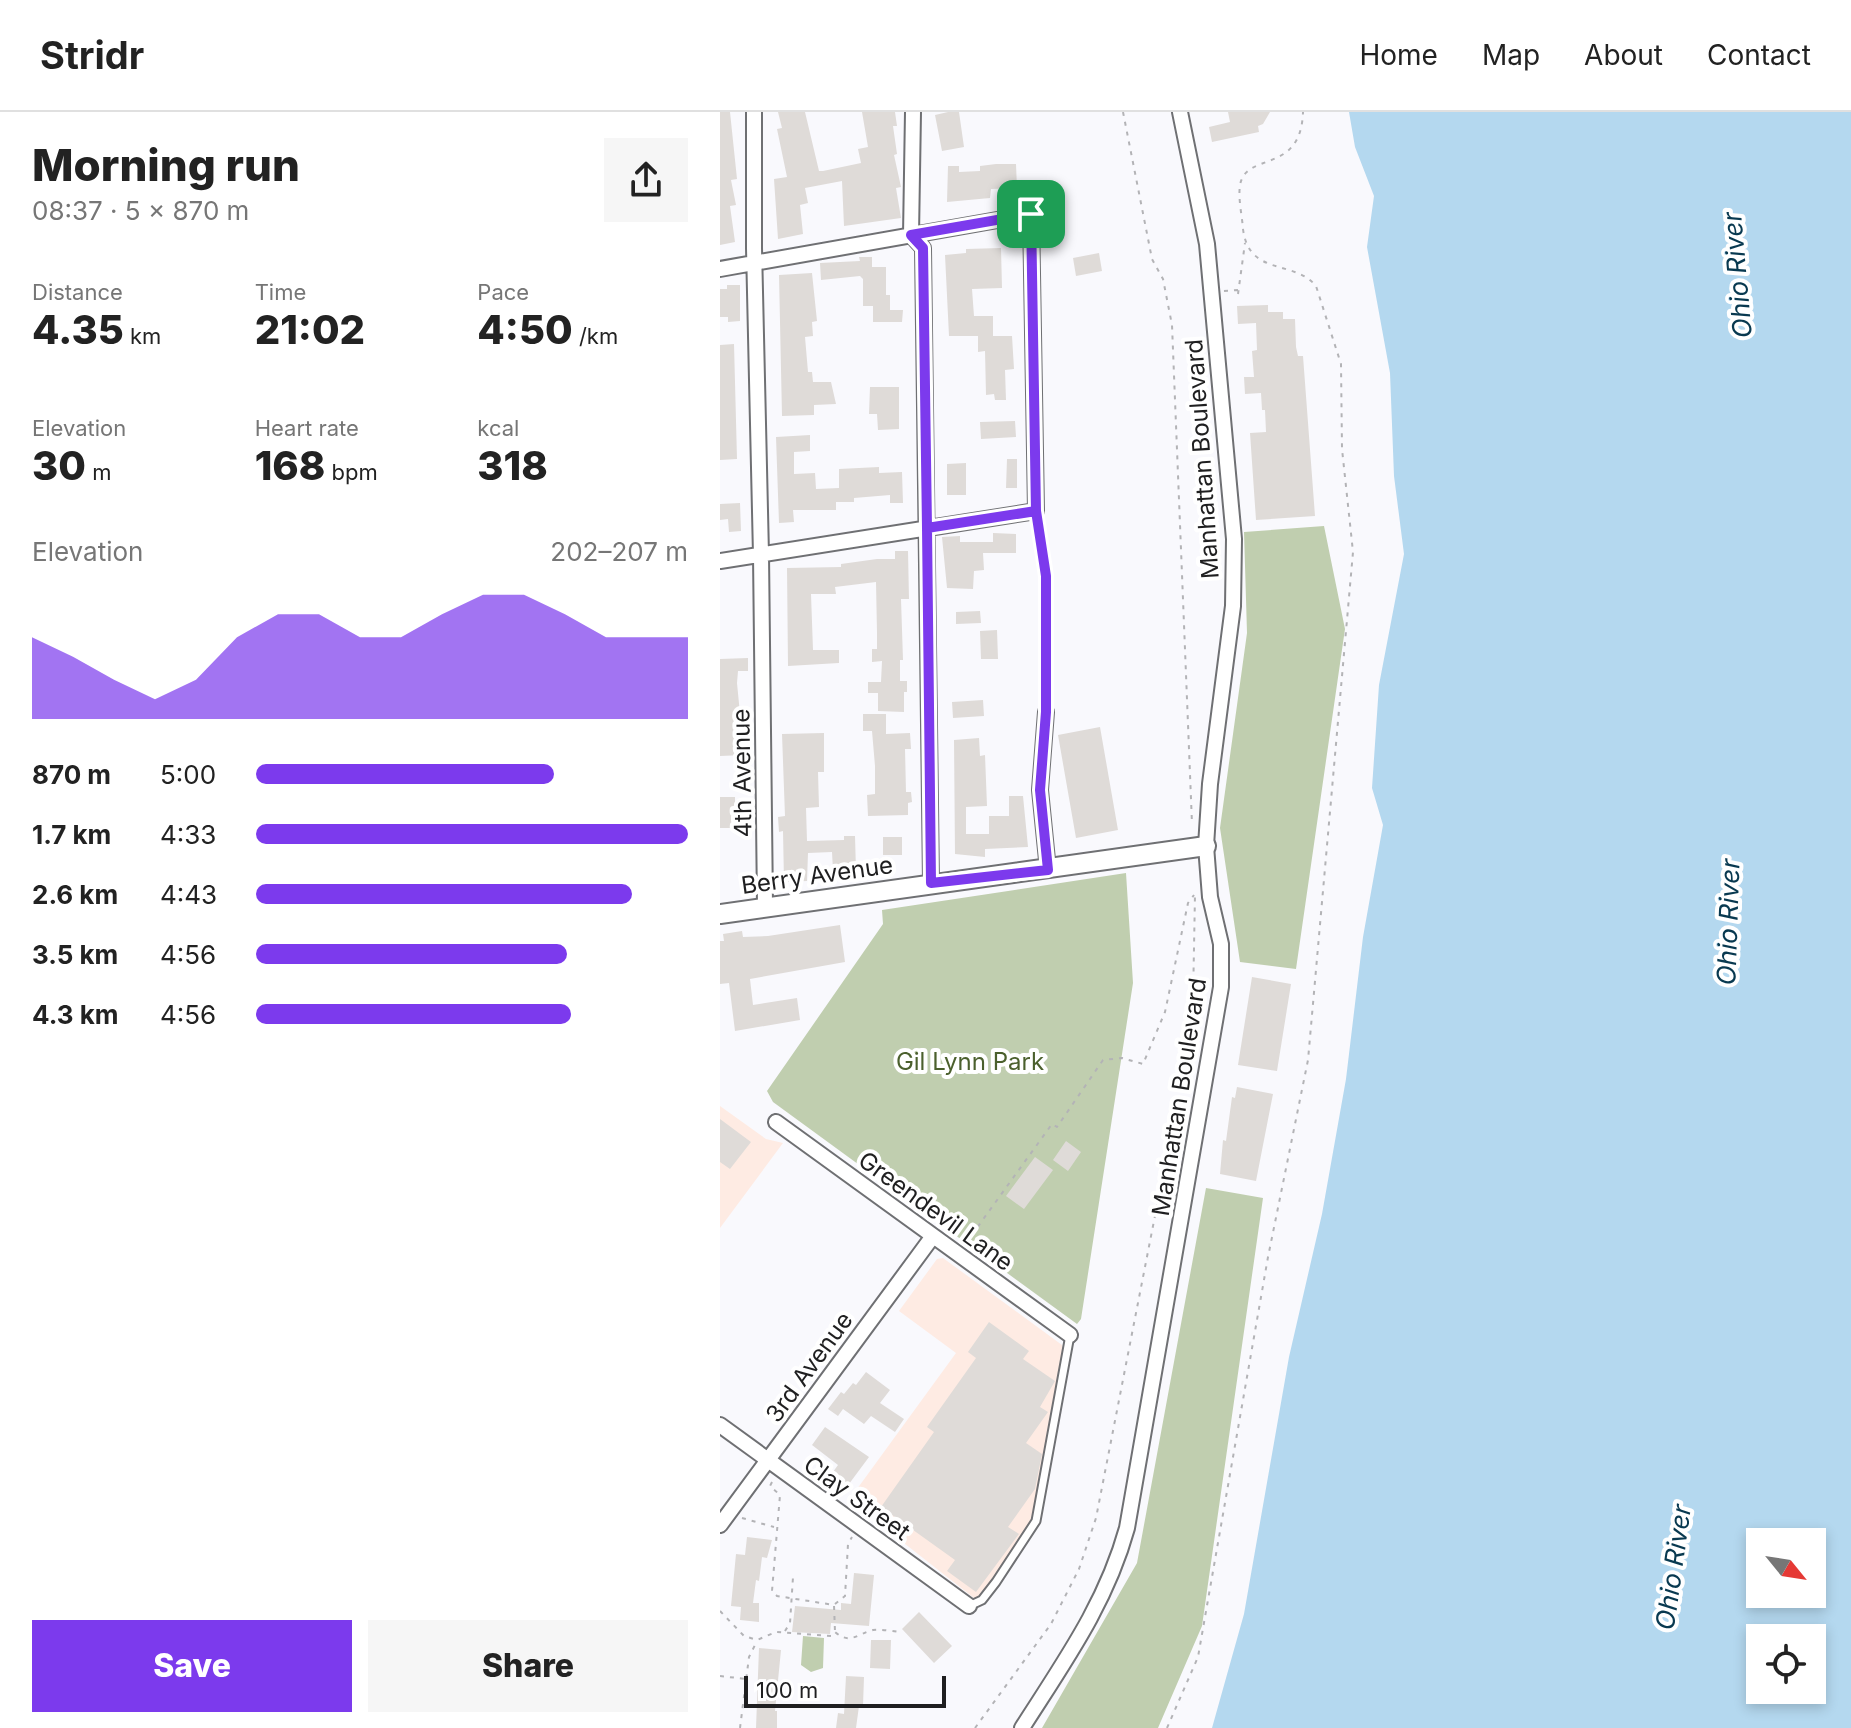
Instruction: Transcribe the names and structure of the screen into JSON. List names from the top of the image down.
{
  "streets": {
    "street": [
      "Manhattan Boulevard",
      "4th Avenue",
      "Berry Avenue",
      "Greendevil Lane",
      "3rd Avenue",
      "Clay Street"
    ]
  },
  "crossings": [
    ["Manhattan Boulevard", "Berry Avenue"],
    ["4th Avenue", "Berry Avenue"],
    ["Greendevil Lane", "3rd Avenue"],
    ["3rd Avenue", "Clay Street"]
  ],
  "water": ["Ohio River"],
  "parks": ["Gil Lynn Park"],
  "scale_bar": "100 m",
  "north": "bottom right",
  "page": {
    "header": "Stridr",
    "nav": [
      "Home",
      "Map",
      "About",
      "Contact"
    ],
    "heading": ["Morning run", "08:37 · 5 × 870 m"],
    "stats": [
      ["Distance", "4.35 km"],
      ["Time", "21:02"],
      ["Pace", "4:50 /km"],
      ["Elevation", "30 m"],
      ["Heart rate", "168 bpm"],
      ["kcal", "318"]
    ],
    "chart": ["Elevation", "202–207 m"],
    "list": [
      {
        "name": "870 m",
        "note": "5:00"
      },
      {
        "name": "1.7 km",
        "note": "4:33"
      },
      {
        "name": "2.6 km",
        "note": "4:43"
      },
      {
        "name": "3.5 km",
        "note": "4:56"
      },
      {
        "name": "4.3 km",
        "note": "4:56"
      }
    ],
    "buttons": ["Save", "Share"],
    "scale": "100 m"
  }
}
